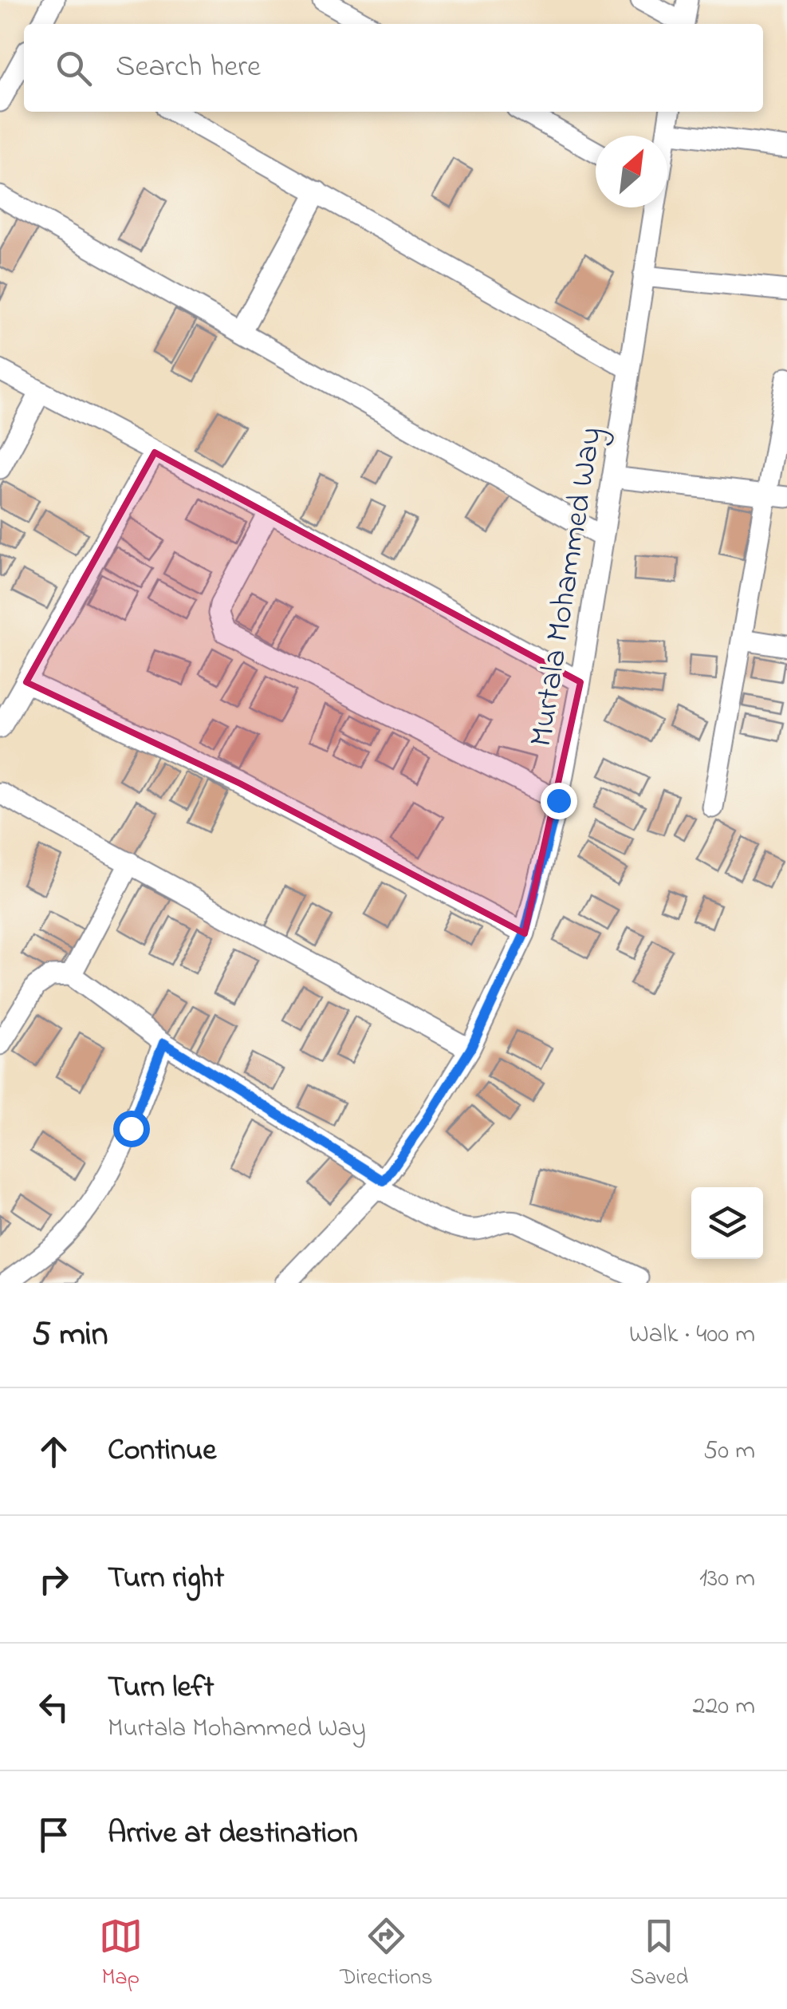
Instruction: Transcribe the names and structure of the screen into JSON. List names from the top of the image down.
{
  "streets": {
    "street": ["Murtala Mohammed Way"]
  },
  "north": "top right",
  "page": {
    "search": "Search here",
    "heading": ["5 min", "Walk · 400 m"],
    "list": [
      ["Continue", "50 m"],
      ["Turn right", "130 m"],
      ["Turn left", "Murtala Mohammed Way", "220 m"],
      "Arrive at destination"
    ],
    "nav": ["Map", "Directions", "Saved"]
  }
}
